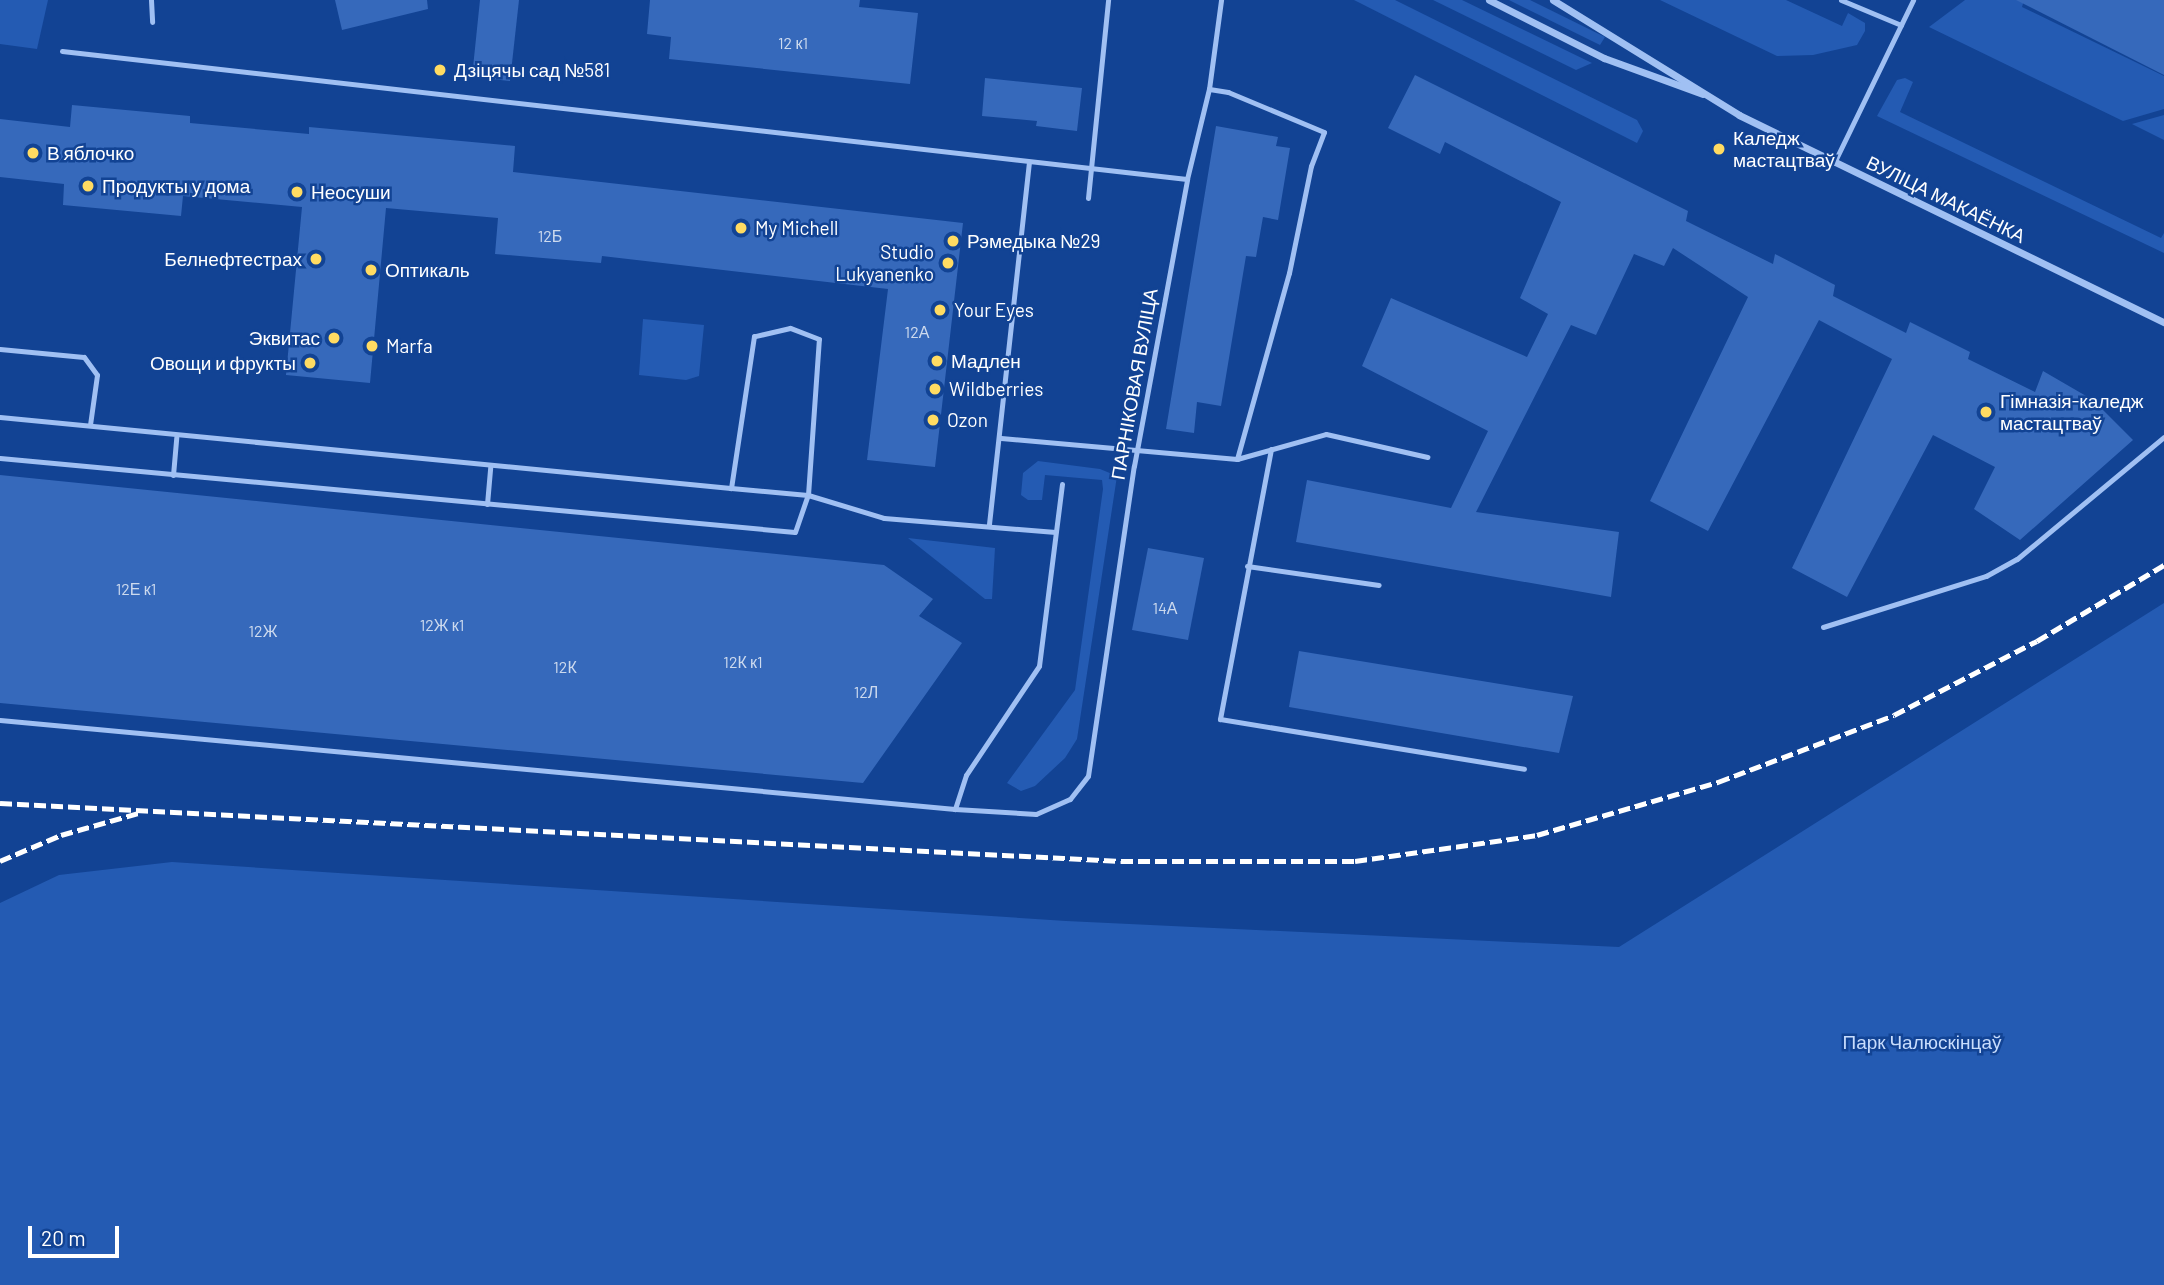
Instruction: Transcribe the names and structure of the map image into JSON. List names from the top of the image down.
{
  "streets": {
    "street": ["ВУЛІЦА МАКАЁНКА"],
    "lane": ["ПАРНІКОВАЯ ВУЛІЦА"]
  },
  "parks": ["Парк Чалюскінцаў"],
  "places": [
    "Дзіцячы сад №581",
    "Каледж мастацтваў",
    "В яблочко",
    "Продукты у дома",
    "Неосуши",
    "My Michell",
    "Рэмедыка №29",
    "Белнефтестрах",
    "Studio Lukyanenko",
    "Оптикаль",
    "Your Eyes",
    "Эквитас",
    "Marfa",
    "Мадлен",
    "Овощи и фрукты",
    "Wildberries",
    "Гімназія-каледж мастацтваў",
    "Ozon"
  ],
  "house_numbers": [
    "12 к1",
    "12Б",
    "12А",
    "12Е к1",
    "14А",
    "12Ж к1",
    "12Ж",
    "12К к1",
    "12К",
    "12Л"
  ],
  "scale_bar": "20 m"
}
